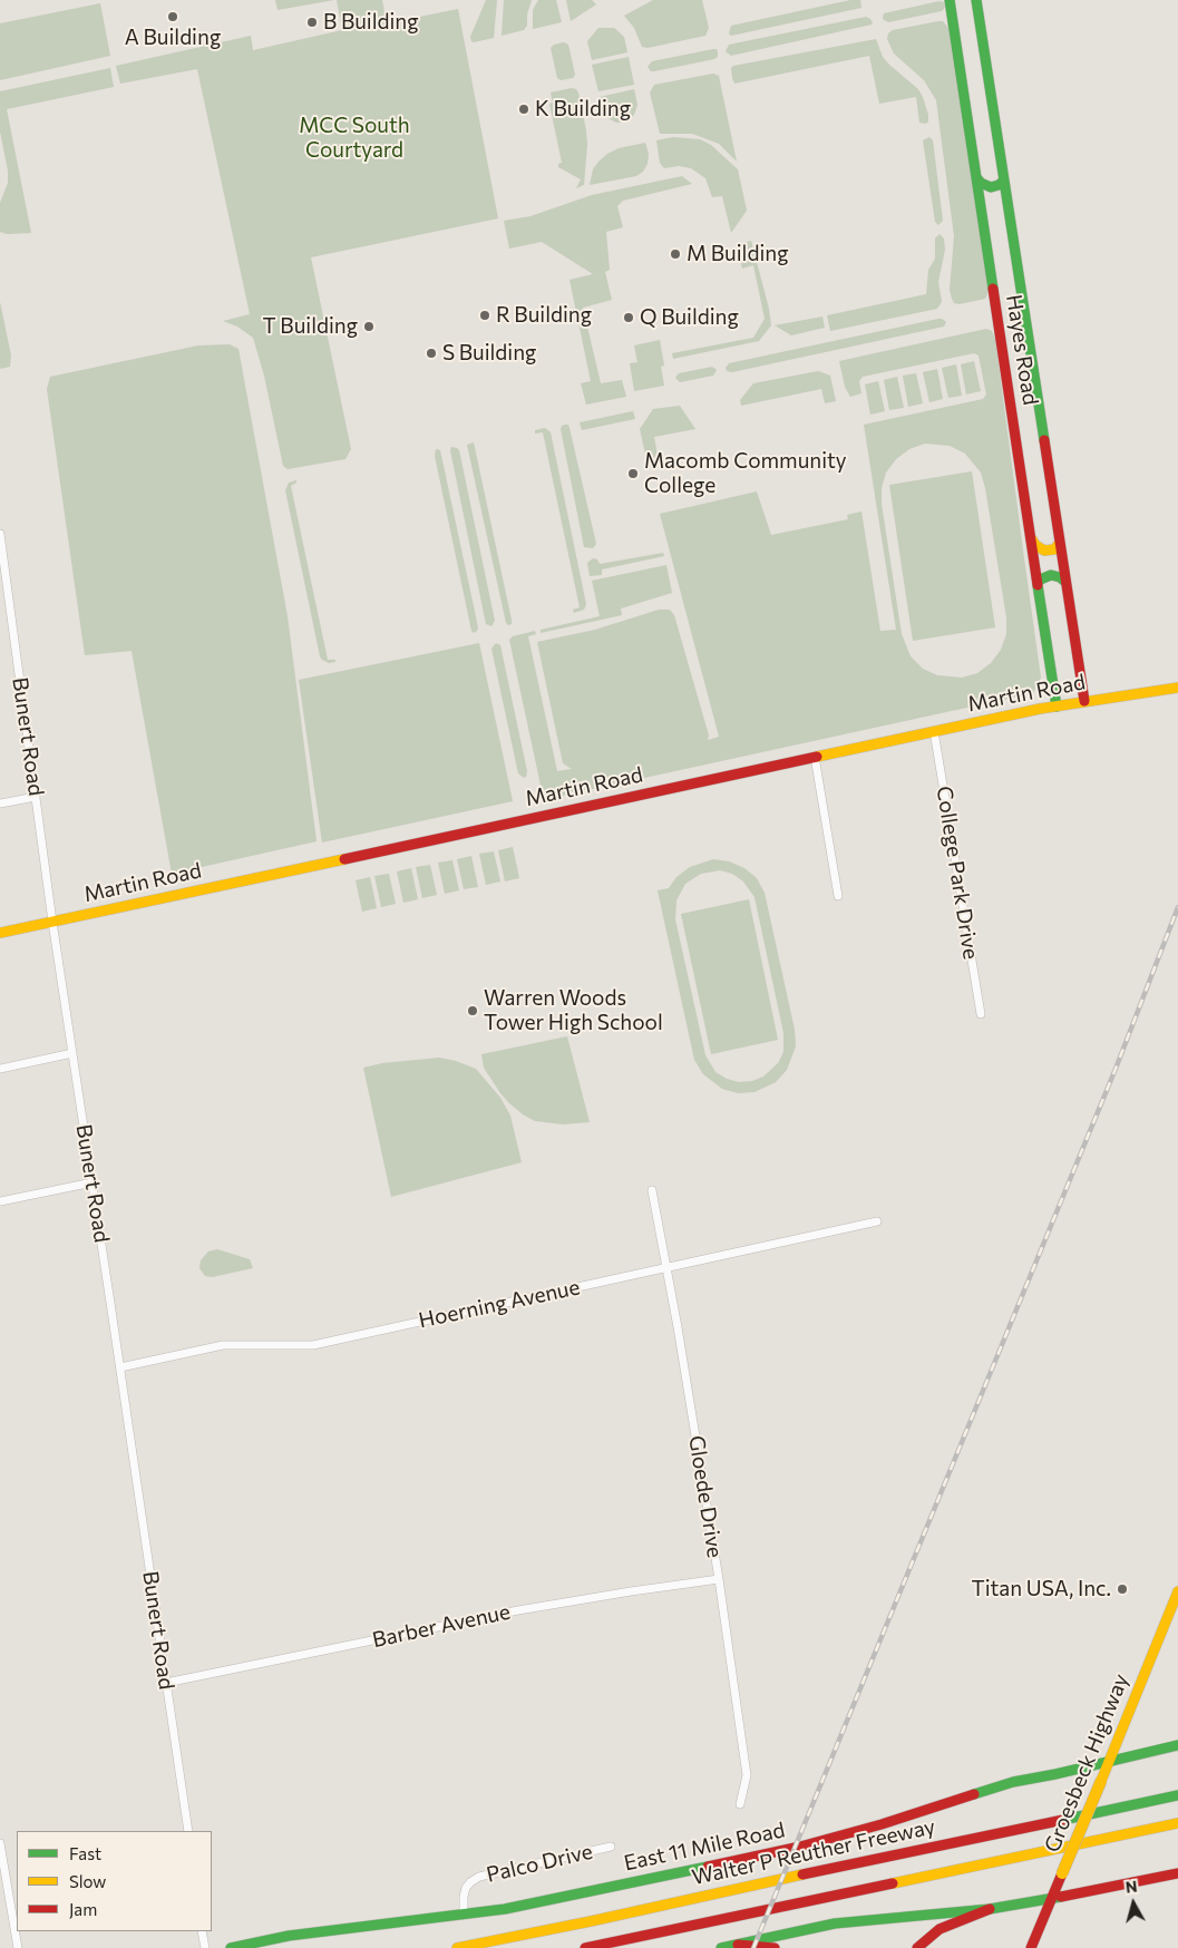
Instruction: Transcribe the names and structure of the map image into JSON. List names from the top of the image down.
{
  "streets": {
    "main road": [
      "Hayes Road",
      "Martin Road",
      "Groesbeck Highway",
      "East 11 Mile Road",
      "Walter P Reuther Freeway"
    ],
    "street": [
      "Bunert Road",
      "College Park Drive",
      "Hoerning Avenue",
      "Gloede Drive",
      "Barber Avenue",
      "Palco Drive"
    ]
  },
  "crossings": [
    ["Hayes Road", "Martin Road"],
    ["Martin Road", "Bunert Road"],
    ["Martin Road", "College Park Drive"],
    ["Bunert Road", "Hoerning Avenue"],
    ["Bunert Road", "Barber Avenue"],
    ["Hoerning Avenue", "Gloede Drive"],
    ["Gloede Drive", "Barber Avenue"],
    ["Groesbeck Highway", "East 11 Mile Road"],
    ["East 11 Mile Road", "Palco Drive"]
  ],
  "parks": ["MCC South Courtyard"],
  "places": [
    "A Building",
    "B Building",
    "K Building",
    "M Building",
    "R Building",
    "Q Building",
    "T Building",
    "S Building",
    "Macomb Community College",
    "Warren Woods Tower High School",
    "Titan USA, Inc."
  ],
  "legend": ["Fast", "Slow", "Jam"],
  "north": "top"
}
